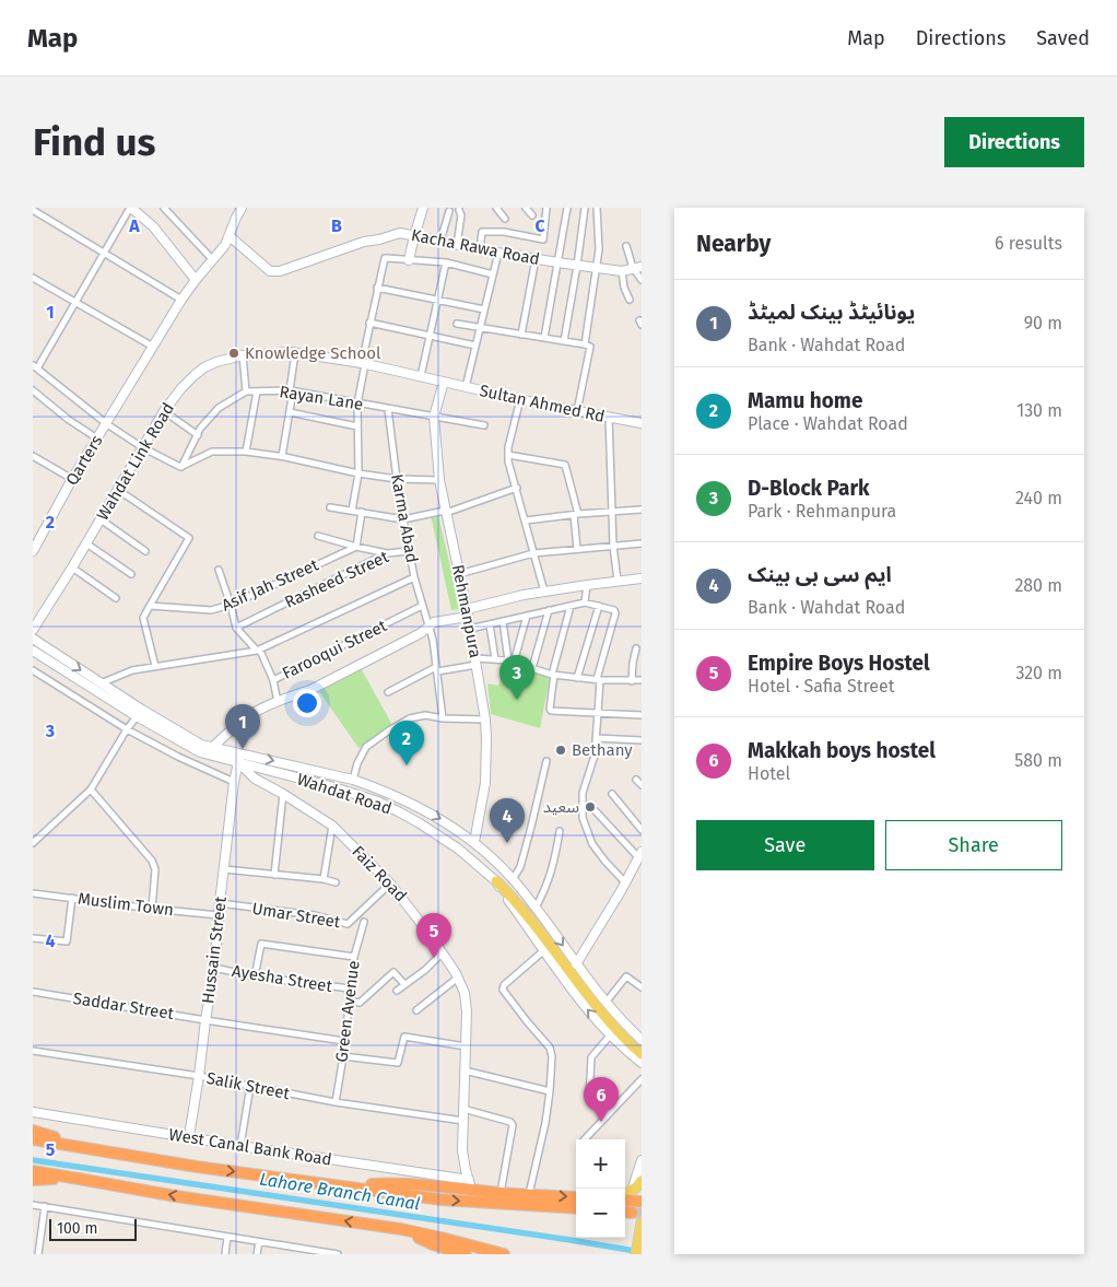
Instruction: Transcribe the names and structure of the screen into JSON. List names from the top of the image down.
{
  "streets": {
    "street": [
      "Kacha Rawa Road",
      "Rayan Lane",
      "Sultan Ahmed Rd",
      "Qarters",
      "Wahdat Link Road",
      "Karma Abad",
      "Rasheed Street",
      "Asif Jah Street",
      "Rehmanpura",
      "Farooqui Street",
      "Wahdat Road",
      "Faiz Road",
      "Muslim Town",
      "Umar Street",
      "Hussain Street",
      "Ayesha Street",
      "Saddar Street",
      "Green Avenue",
      "Salik Street",
      "West Canal Bank Road"
    ]
  },
  "crossings": [
    ["Rayan Lane", "Karma Abad"],
    ["Rayan Lane", "Rehmanpura"],
    ["Sultan Ahmed Rd", "Wahdat Link Road"],
    ["Sultan Ahmed Rd", "Rehmanpura"],
    ["Wahdat Link Road", "Rehmanpura"],
    ["Karma Abad", "Rasheed Street"],
    ["Karma Abad", "Farooqui Street"],
    ["Rasheed Street", "Farooqui Street"],
    ["Asif Jah Street", "Farooqui Street"],
    ["Rehmanpura", "Wahdat Road"],
    ["Wahdat Road", "Faiz Road"],
    ["Wahdat Road", "Hussain Street"],
    ["Faiz Road", "Umar Street"],
    ["Faiz Road", "Hussain Street"],
    ["Faiz Road", "Salik Street"],
    ["Faiz Road", "West Canal Bank Road"],
    ["Muslim Town", "Hussain Street"],
    ["Umar Street", "Hussain Street"],
    ["Hussain Street", "Ayesha Street"],
    ["Hussain Street", "Saddar Street"],
    ["Hussain Street", "Salik Street"],
    ["Hussain Street", "West Canal Bank Road"],
    ["Ayesha Street", "Green Avenue"],
    ["Saddar Street", "Green Avenue"],
    ["Green Avenue", "Salik Street"]
  ],
  "water": ["Lahore Branch Canal"],
  "places": ["Knowledge School", "Bethany", "سعید"],
  "scale_bar": "100 m",
  "page": {
    "header": "Map",
    "nav": ["Map", "Directions", "Saved"],
    "buttons": [
      "Directions",
      ["Save", "Share"]
    ],
    "title": "Find us",
    "heading": ["Nearby", "6 results"],
    "list": [
      {
        "mark": "1",
        "name": "یونائیٹڈ بینک لمیٹڈ",
        "note": "Bank · Wahdat Road",
        "value": "90 m"
      },
      {
        "mark": "2",
        "name": "Mamu home",
        "note": "Place · Wahdat Road",
        "value": "130 m"
      },
      {
        "mark": "3",
        "name": "D-Block Park",
        "note": "Park · Rehmanpura",
        "value": "240 m"
      },
      {
        "mark": "4",
        "name": "ایم سی بی بینک",
        "note": "Bank · Wahdat Road",
        "value": "280 m"
      },
      {
        "mark": "5",
        "name": "Empire Boys Hostel",
        "note": "Hotel · Safia Street",
        "value": "320 m"
      },
      {
        "mark": "6",
        "name": "Makkah boys hostel",
        "note": "Hotel",
        "value": "580 m"
      }
    ],
    "pins": [
      "3",
      "1",
      "2",
      "4",
      "5",
      "6"
    ],
    "map_buttons": ["+", "−"],
    "scale": "100 m"
  },
  "grid": {
    "columns": ["A", "B", "C"],
    "rows": [
      "1",
      "2",
      "3",
      "4",
      "5"
    ]
  }
}
